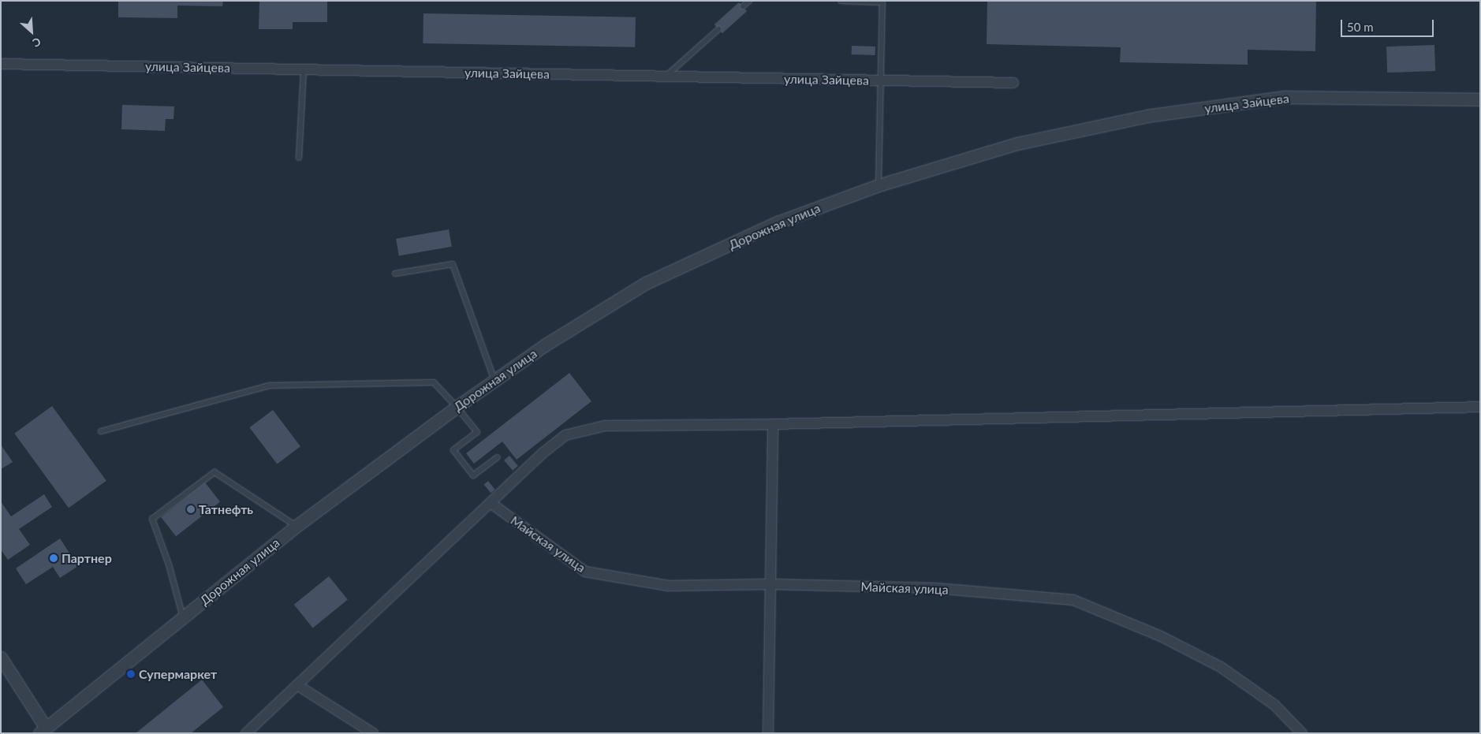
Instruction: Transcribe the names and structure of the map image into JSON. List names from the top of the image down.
{
  "streets": {
    "street": ["улица Зайцева", "Дорожная улица", "Майская улица"]
  },
  "crossings": [
    ["улица Зайцева", "Дорожная улица"]
  ],
  "places": ["Татнефть", "Партнер", "Супермаркет"],
  "scale_bar": "50 m",
  "north": "bottom right"
}
